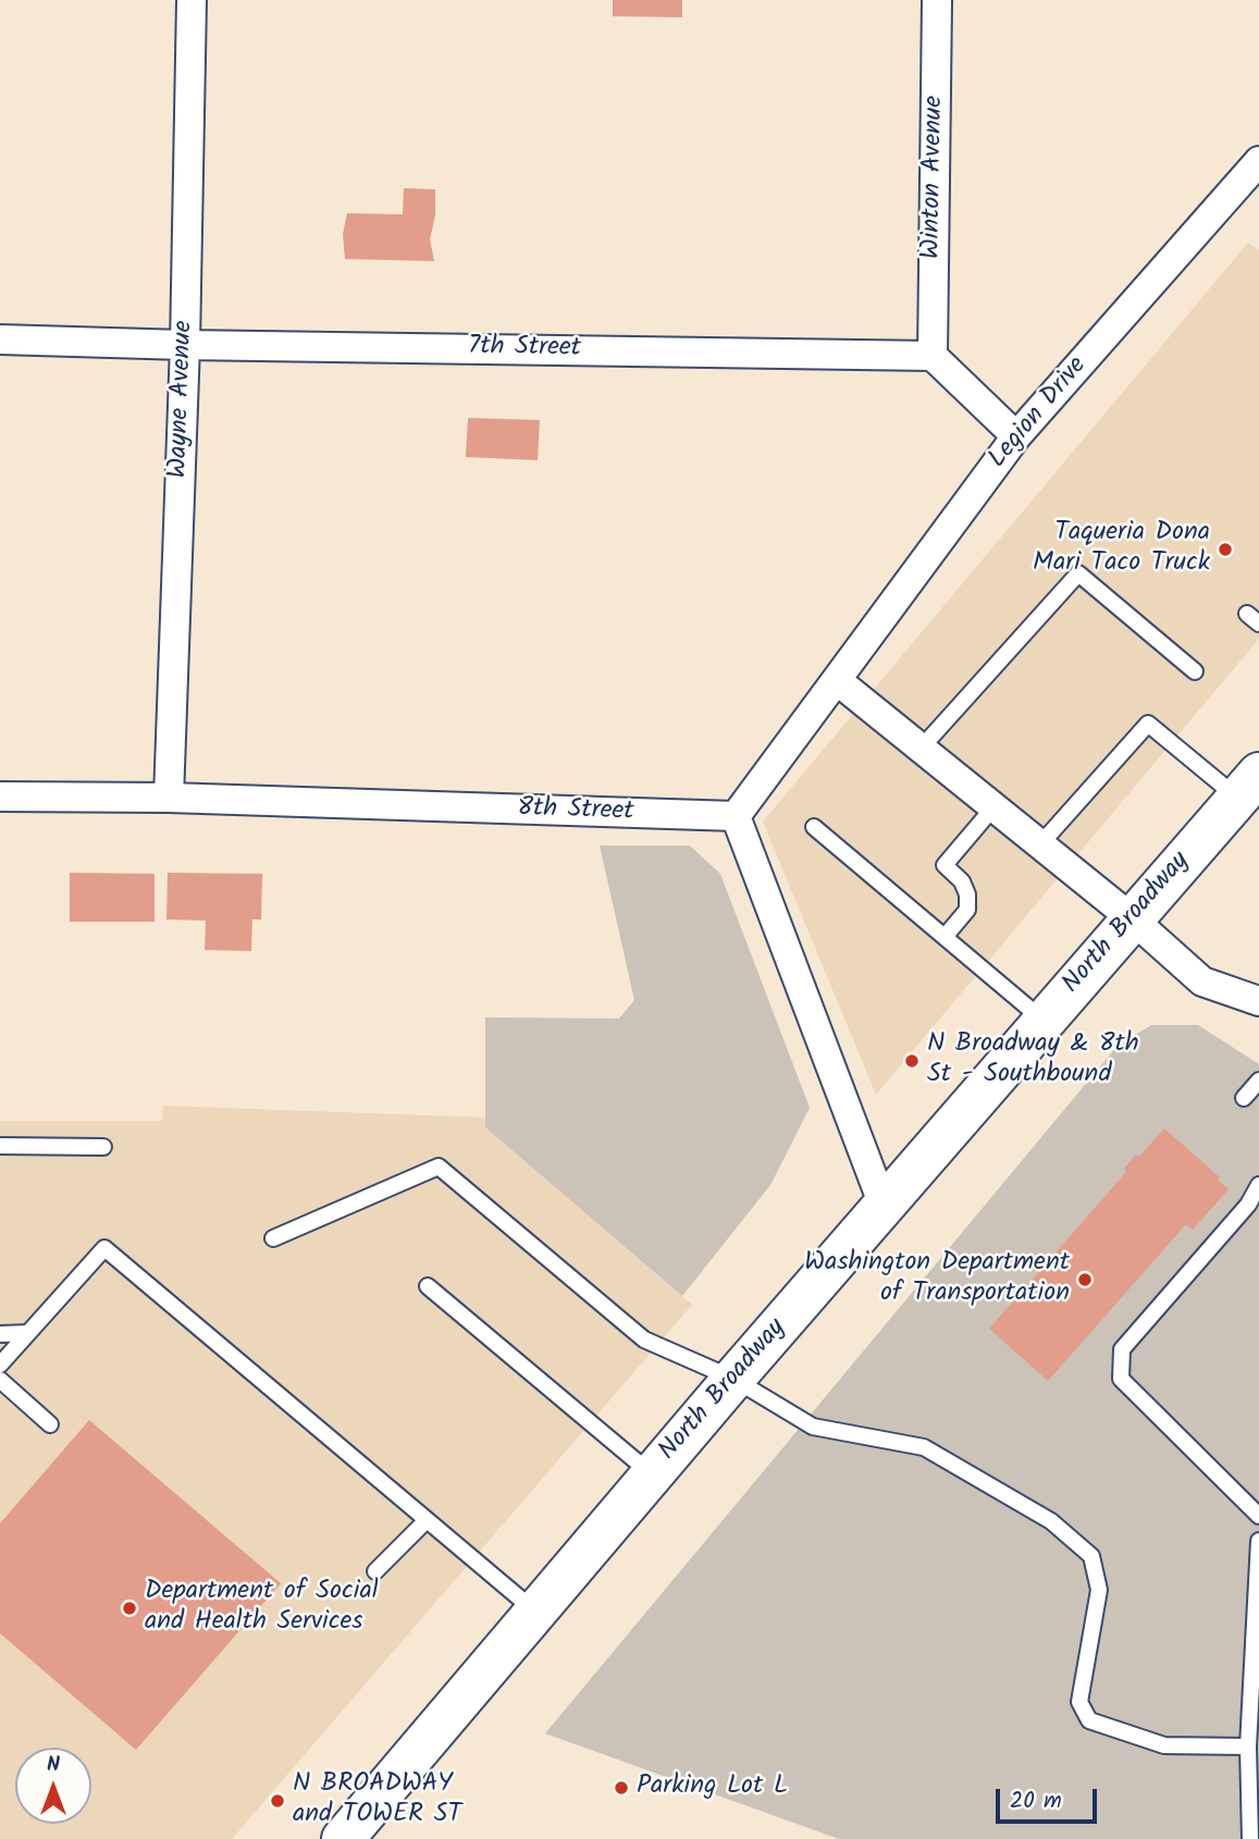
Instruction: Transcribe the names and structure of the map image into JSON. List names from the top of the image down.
{
  "streets": {
    "main road": ["North Broadway"],
    "street": [
      "Winton Avenue",
      "7th Street",
      "Wayne Avenue",
      "Legion Drive",
      "8th Street"
    ]
  },
  "crossings": [
    ["Winton Avenue", "7th Street"],
    ["7th Street", "Wayne Avenue"],
    ["Wayne Avenue", "8th Street"],
    ["Legion Drive", "8th Street"]
  ],
  "places": [
    "Taqueria Dona Mari Taco Truck",
    "N Broadway & 8th St - Southbound",
    "Washington Department of Transportation",
    "Department of Social and Health Services",
    "Parking Lot L",
    "N BROADWAY and TOWER ST"
  ],
  "scale_bar": "20 m",
  "north": "top"
}
